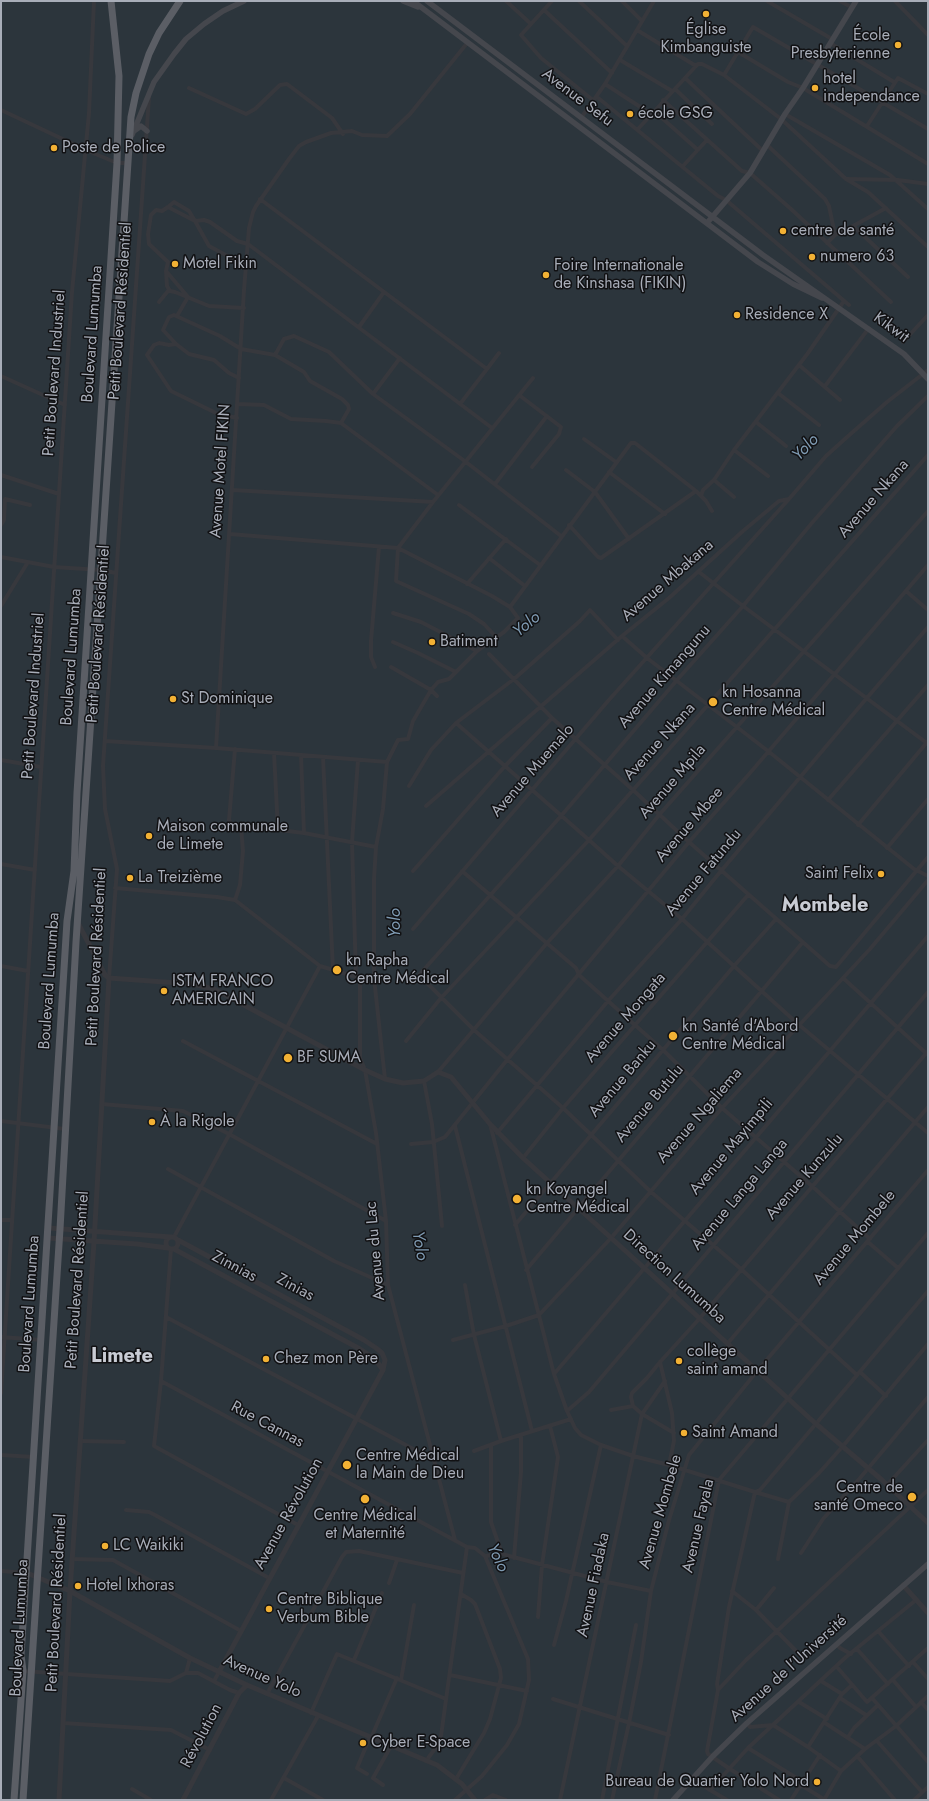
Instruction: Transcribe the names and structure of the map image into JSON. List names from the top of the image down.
{
  "streets": {
    "highway": ["Boulevard Lumumba"],
    "main road": ["Avenue Sefu", "Kikwit", "Avenue de l’Université"],
    "street": [
      "Petit Boulevard Résidentiel",
      "Petit Boulevard Industriel",
      "Avenue Motel FIKIN",
      "Avenue Nkana",
      "Avenue Mbakana",
      "Avenue Kimangunu",
      "Avenue Muemalo",
      "Avenue Mpila",
      "Avenue Mbee",
      "Avenue Fatundu",
      "Avenue Mongata",
      "Avenue Banku",
      "Avenue Butulu",
      "Avenue Ngaliema",
      "Avenue Mayimpili",
      "Avenue Kunzulu",
      "Avenue Langa Langa",
      "Avenue Mombele",
      "Avenue du Lac",
      "Zinnias",
      "Direction Lumumba",
      "Zinias",
      "Rue Cannas",
      "Avenue Révolution",
      "Avenue Fayala",
      "Avenue Fiadaka",
      "Avenue Yolo",
      "Révolution"
    ]
  },
  "crossings": [
    ["Avenue Sefu", "Kikwit"],
    ["Petit Boulevard Résidentiel", "Avenue Yolo"],
    ["Kikwit", "Avenue Mbakana"],
    ["Boulevard Lumumba", "Avenue Yolo"],
    ["Avenue Nkana", "Avenue Kimangunu"],
    ["Avenue Mbakana", "Avenue Muemalo"],
    ["Avenue Mpila", "Direction Lumumba"],
    ["Avenue Mbee", "Direction Lumumba"],
    ["Avenue Fatundu", "Direction Lumumba"],
    ["Avenue Mongata", "Direction Lumumba"],
    ["Avenue Banku", "Direction Lumumba"],
    ["Avenue Butulu", "Direction Lumumba"],
    ["Avenue Ngaliema", "Direction Lumumba"],
    ["Avenue Mayimpili", "Direction Lumumba"],
    ["Avenue Kunzulu", "Direction Lumumba"],
    ["Avenue Langa Langa", "Direction Lumumba"],
    ["Avenue Mombele", "Direction Lumumba"],
    ["Avenue du Lac", "Rue Cannas"],
    ["Zinnias", "Zinias"],
    ["Zinnias", "Avenue Révolution"],
    ["Direction Lumumba", "Avenue Fayala"],
    ["Zinias", "Avenue Révolution"],
    ["Rue Cannas", "Avenue Révolution"],
    ["Avenue Révolution", "Avenue Yolo"],
    ["Avenue Yolo", "Révolution"]
  ],
  "districts": ["Mombele", "Limete"],
  "water": ["Yolo"],
  "places": [
    "Église Kimbanguiste",
    "École Presbyterienne",
    "hotel independance",
    "école GSG",
    "Poste de Police",
    "centre de santé",
    "numero 63",
    "Motel Fikin",
    "Foire Internationale de Kinshasa (FIKIN)",
    "Residence X",
    "Batiment",
    "St Dominique",
    "kn Hosanna Centre Médical",
    "Maison communale de Limete",
    "Saint Felix",
    "La Treizième",
    "kn Rapha Centre Médical",
    "ISTM FRANCO AMERICAIN",
    "kn Santé d'Abord Centre Médical",
    "BF SUMA",
    "À la Rigole",
    "kn Koyangel Centre Médical",
    "Chez mon Père",
    "collège saint amand",
    "Saint Amand",
    "Centre Médical la Main de Dieu",
    "Centre de santé Omeco",
    "Centre Médical et Maternité",
    "LC Waikiki",
    "Hotel Ixhoras",
    "Centre Biblique Verbum Bible",
    "Cyber E-Space",
    "Bureau de Quartier Yolo Nord"
  ]
}
